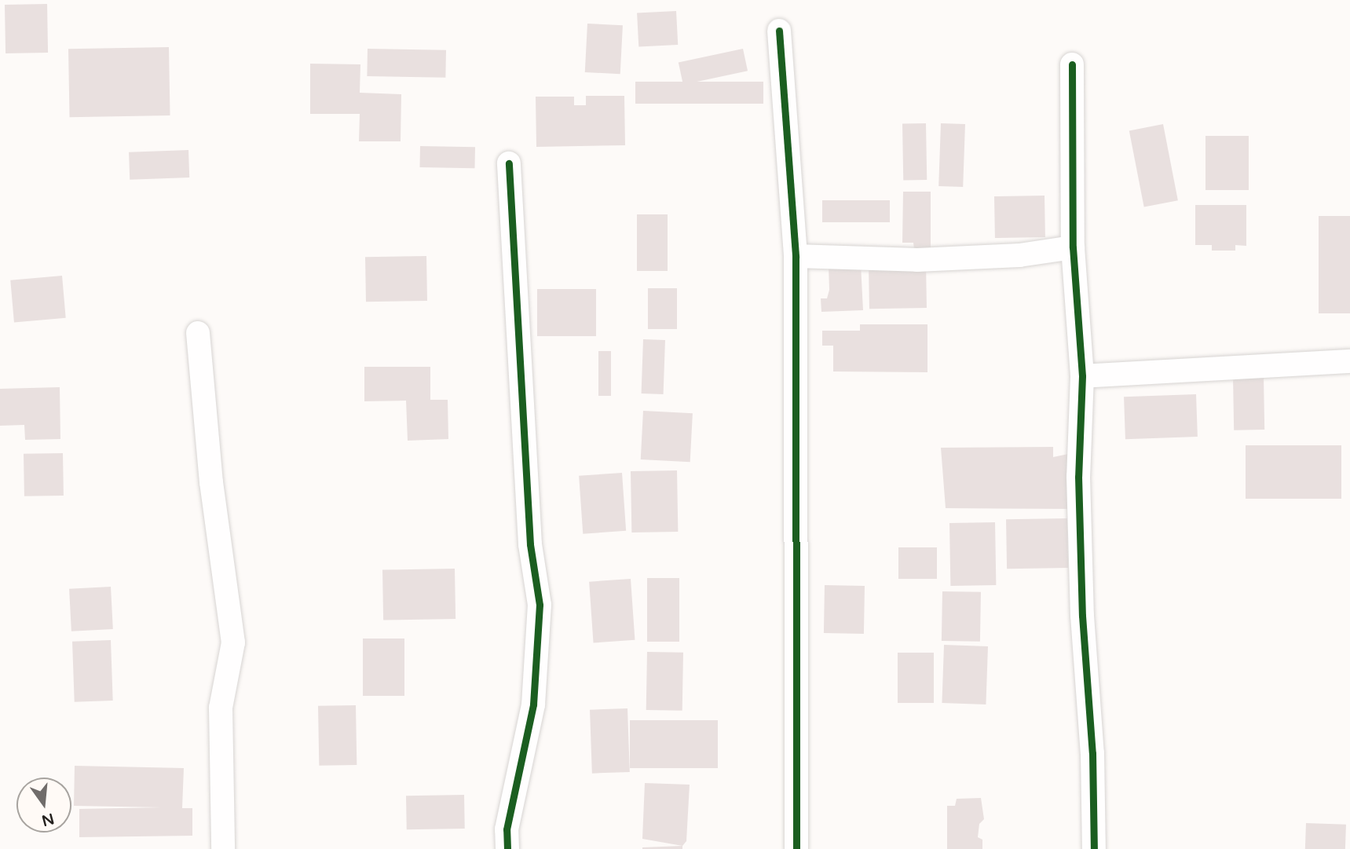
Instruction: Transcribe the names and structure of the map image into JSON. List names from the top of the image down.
{
  "north": "bottom"
}
